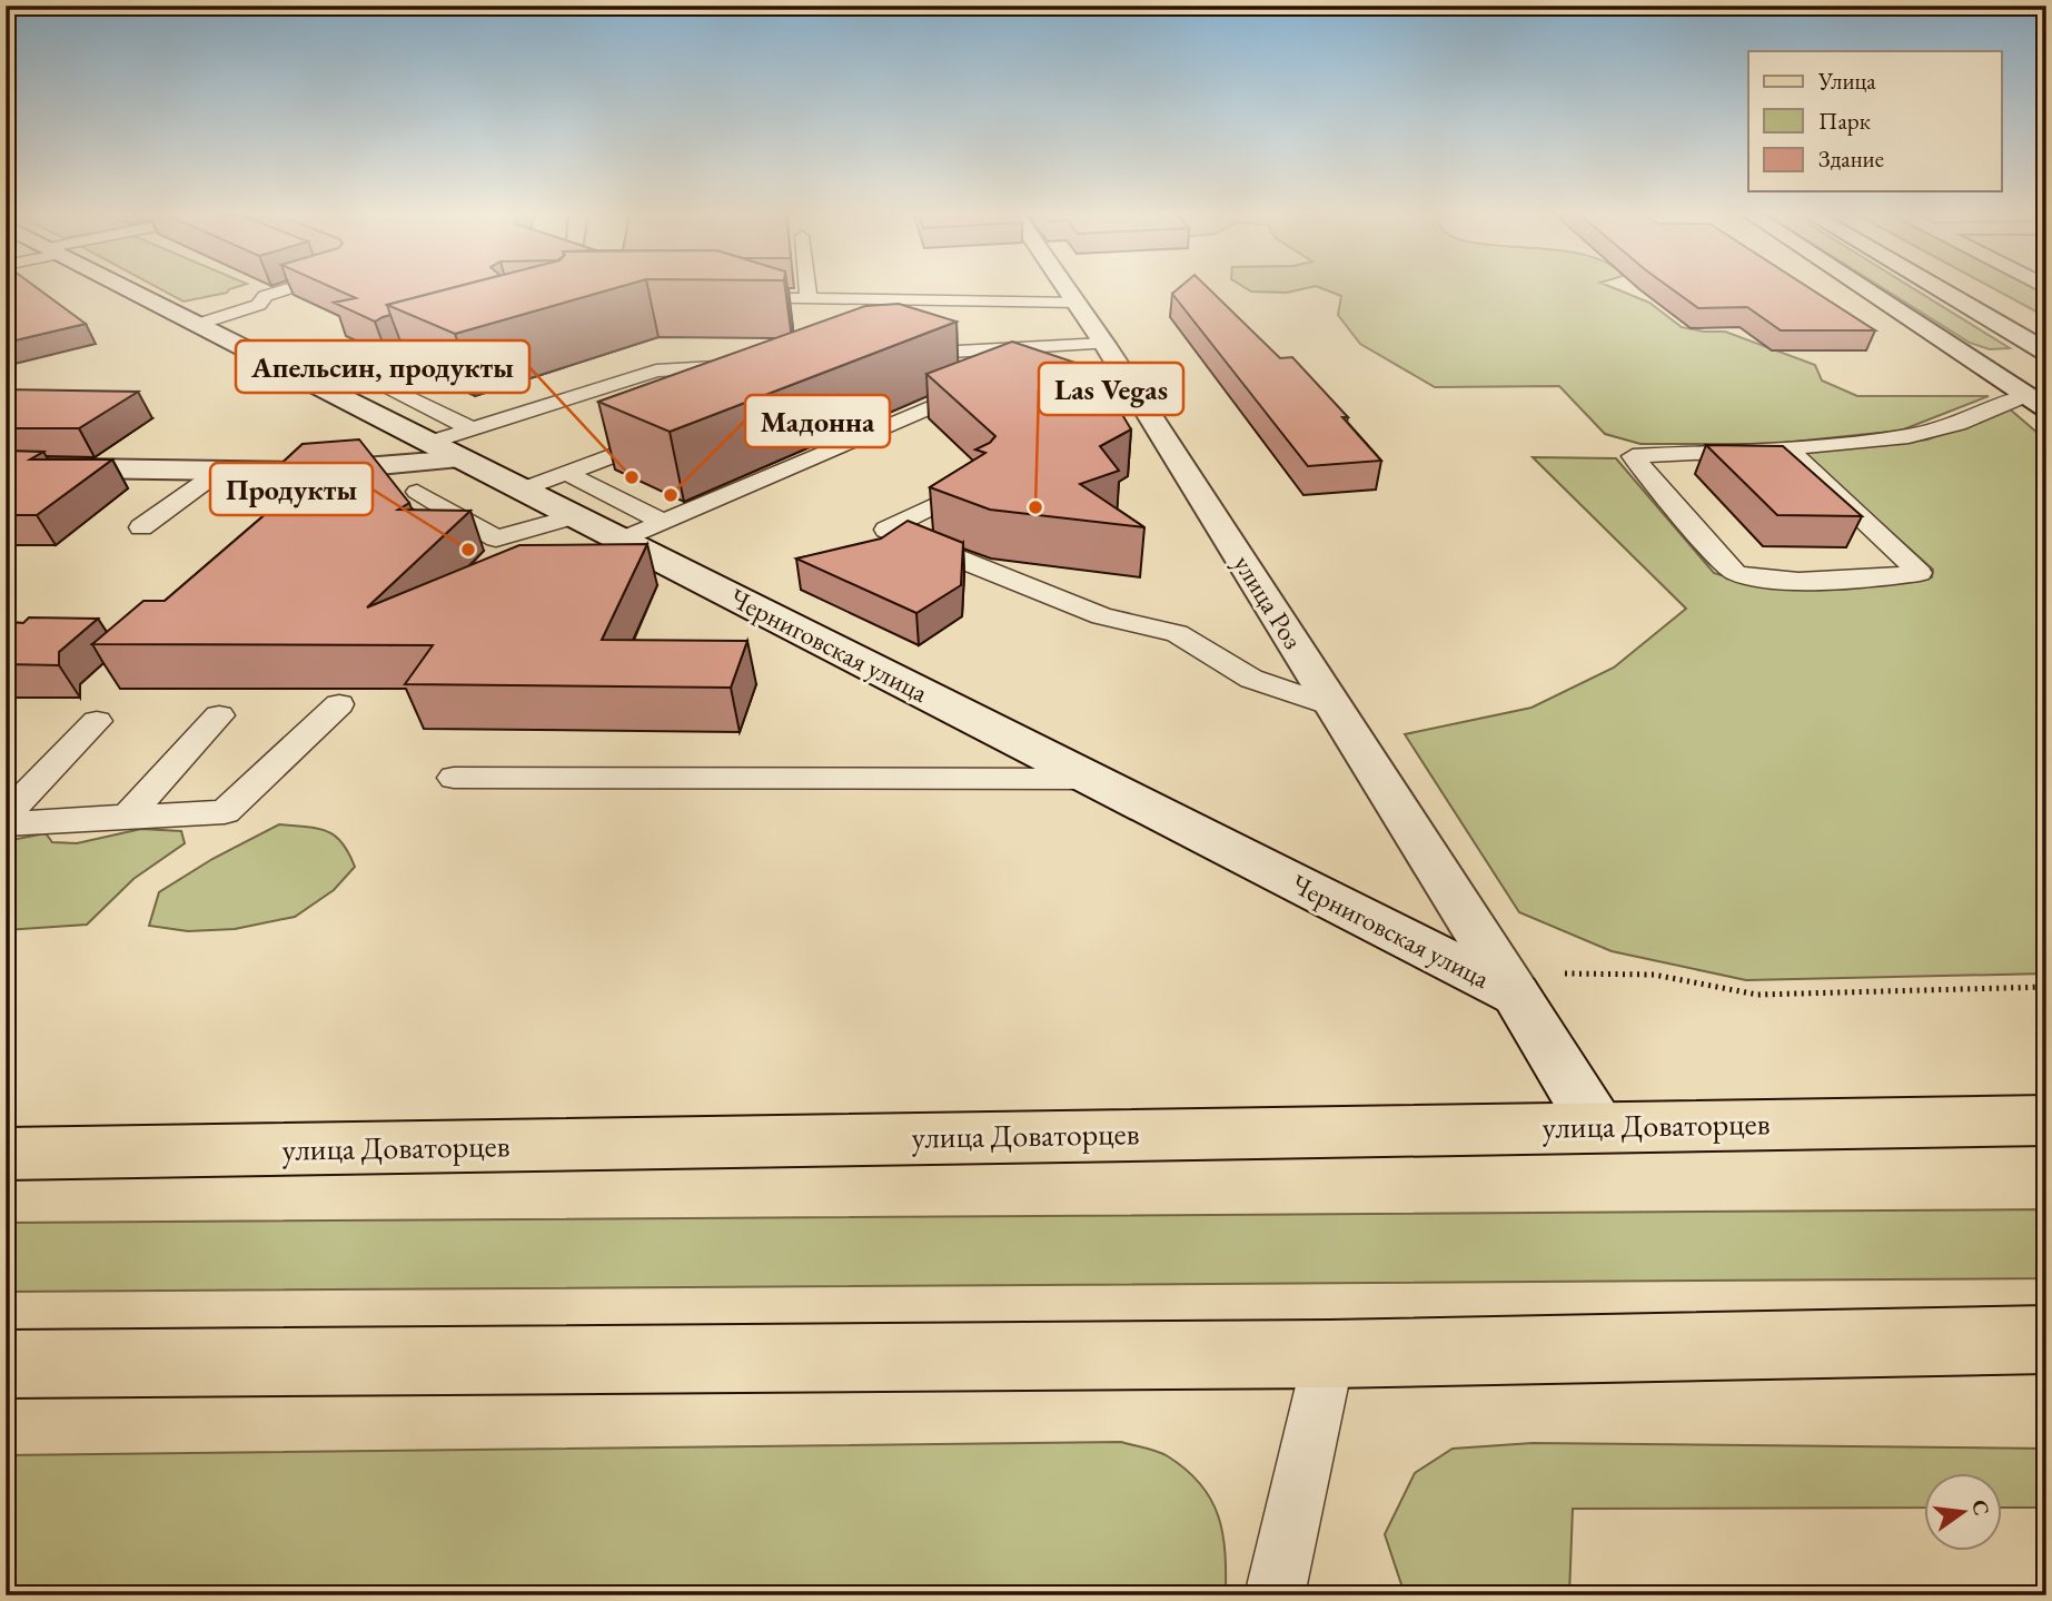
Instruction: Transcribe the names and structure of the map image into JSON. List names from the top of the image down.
{
  "streets": {
    "main road": ["улица Доваторцев"],
    "street": ["улица Роз", "Черниговская улица"]
  },
  "crossings": [
    ["улица Роз", "Черниговская улица"],
    ["Черниговская улица", "улица Доваторцев"]
  ],
  "places": [
    "Апельсин, продукты",
    "Мадонна",
    "Las Vegas",
    "Продукты"
  ],
  "legend": ["Улица", "Парк", "Здание"],
  "north": "right"
}
